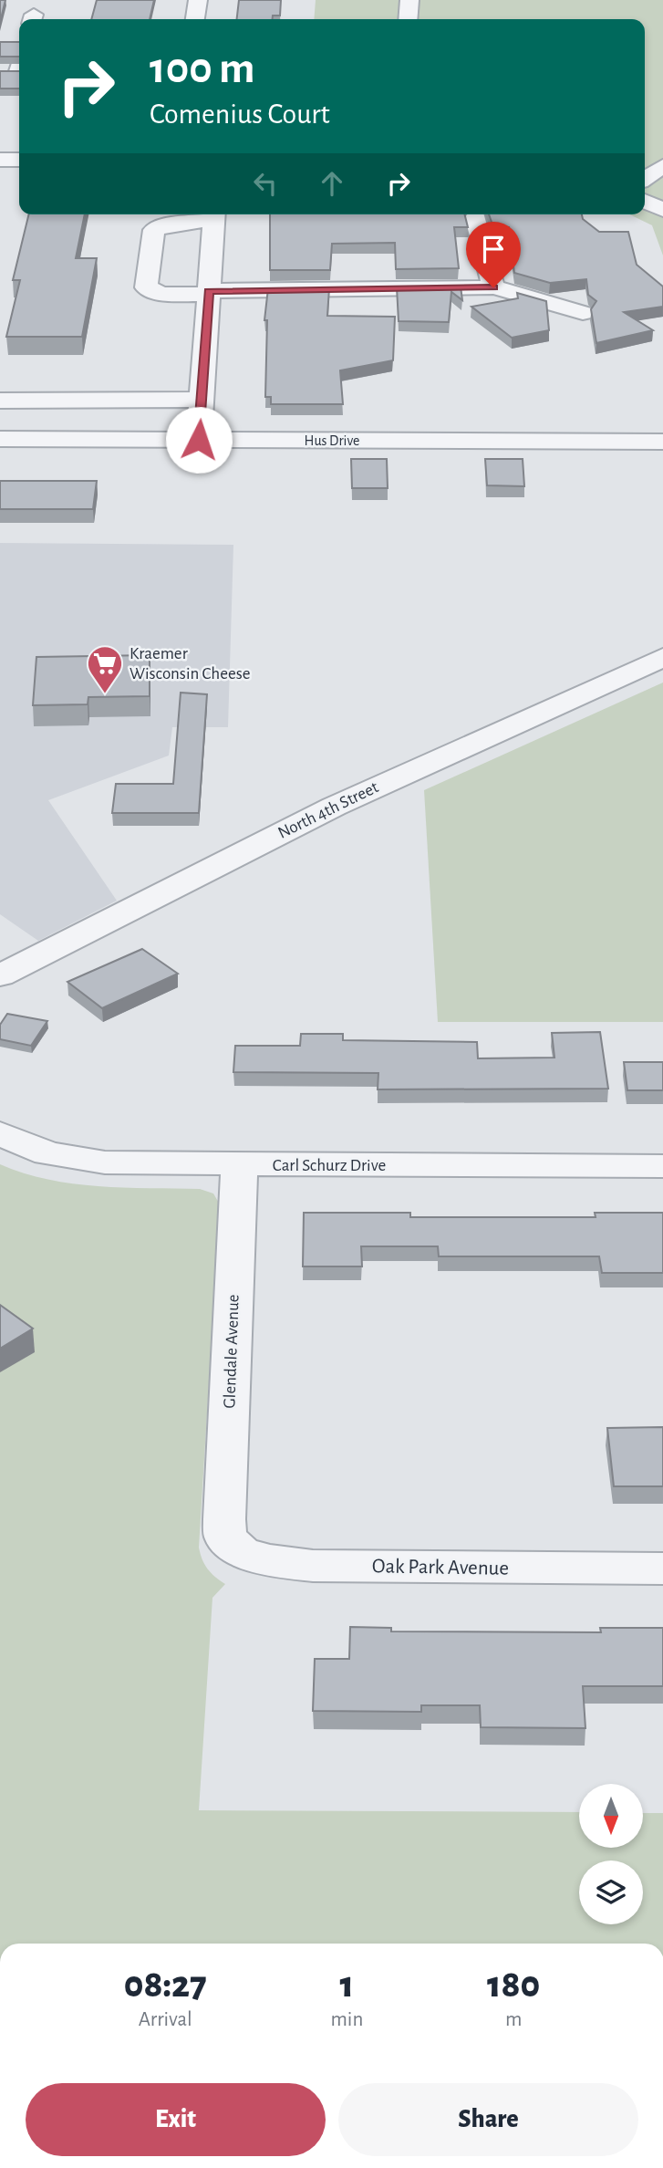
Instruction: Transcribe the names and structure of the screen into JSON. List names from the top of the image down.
{
  "streets": {
    "street": [
      "Hus Drive",
      "North 4th Street",
      "Carl Schurz Drive",
      "Glendale Avenue",
      "Oak Park Avenue"
    ]
  },
  "crossings": [
    ["Carl Schurz Drive", "Glendale Avenue"],
    ["Glendale Avenue", "Oak Park Avenue"]
  ],
  "places": {
    "supermarket": ["Kraemer Wisconsin Cheese"]
  },
  "north": "bottom",
  "page": {
    "turn": ["100 m", "Comenius Court"],
    "eta": [
      "08:27",
      "Arrival",
      "1",
      "min",
      "180",
      "m"
    ],
    "buttons": ["Exit", "Share"]
  }
}
